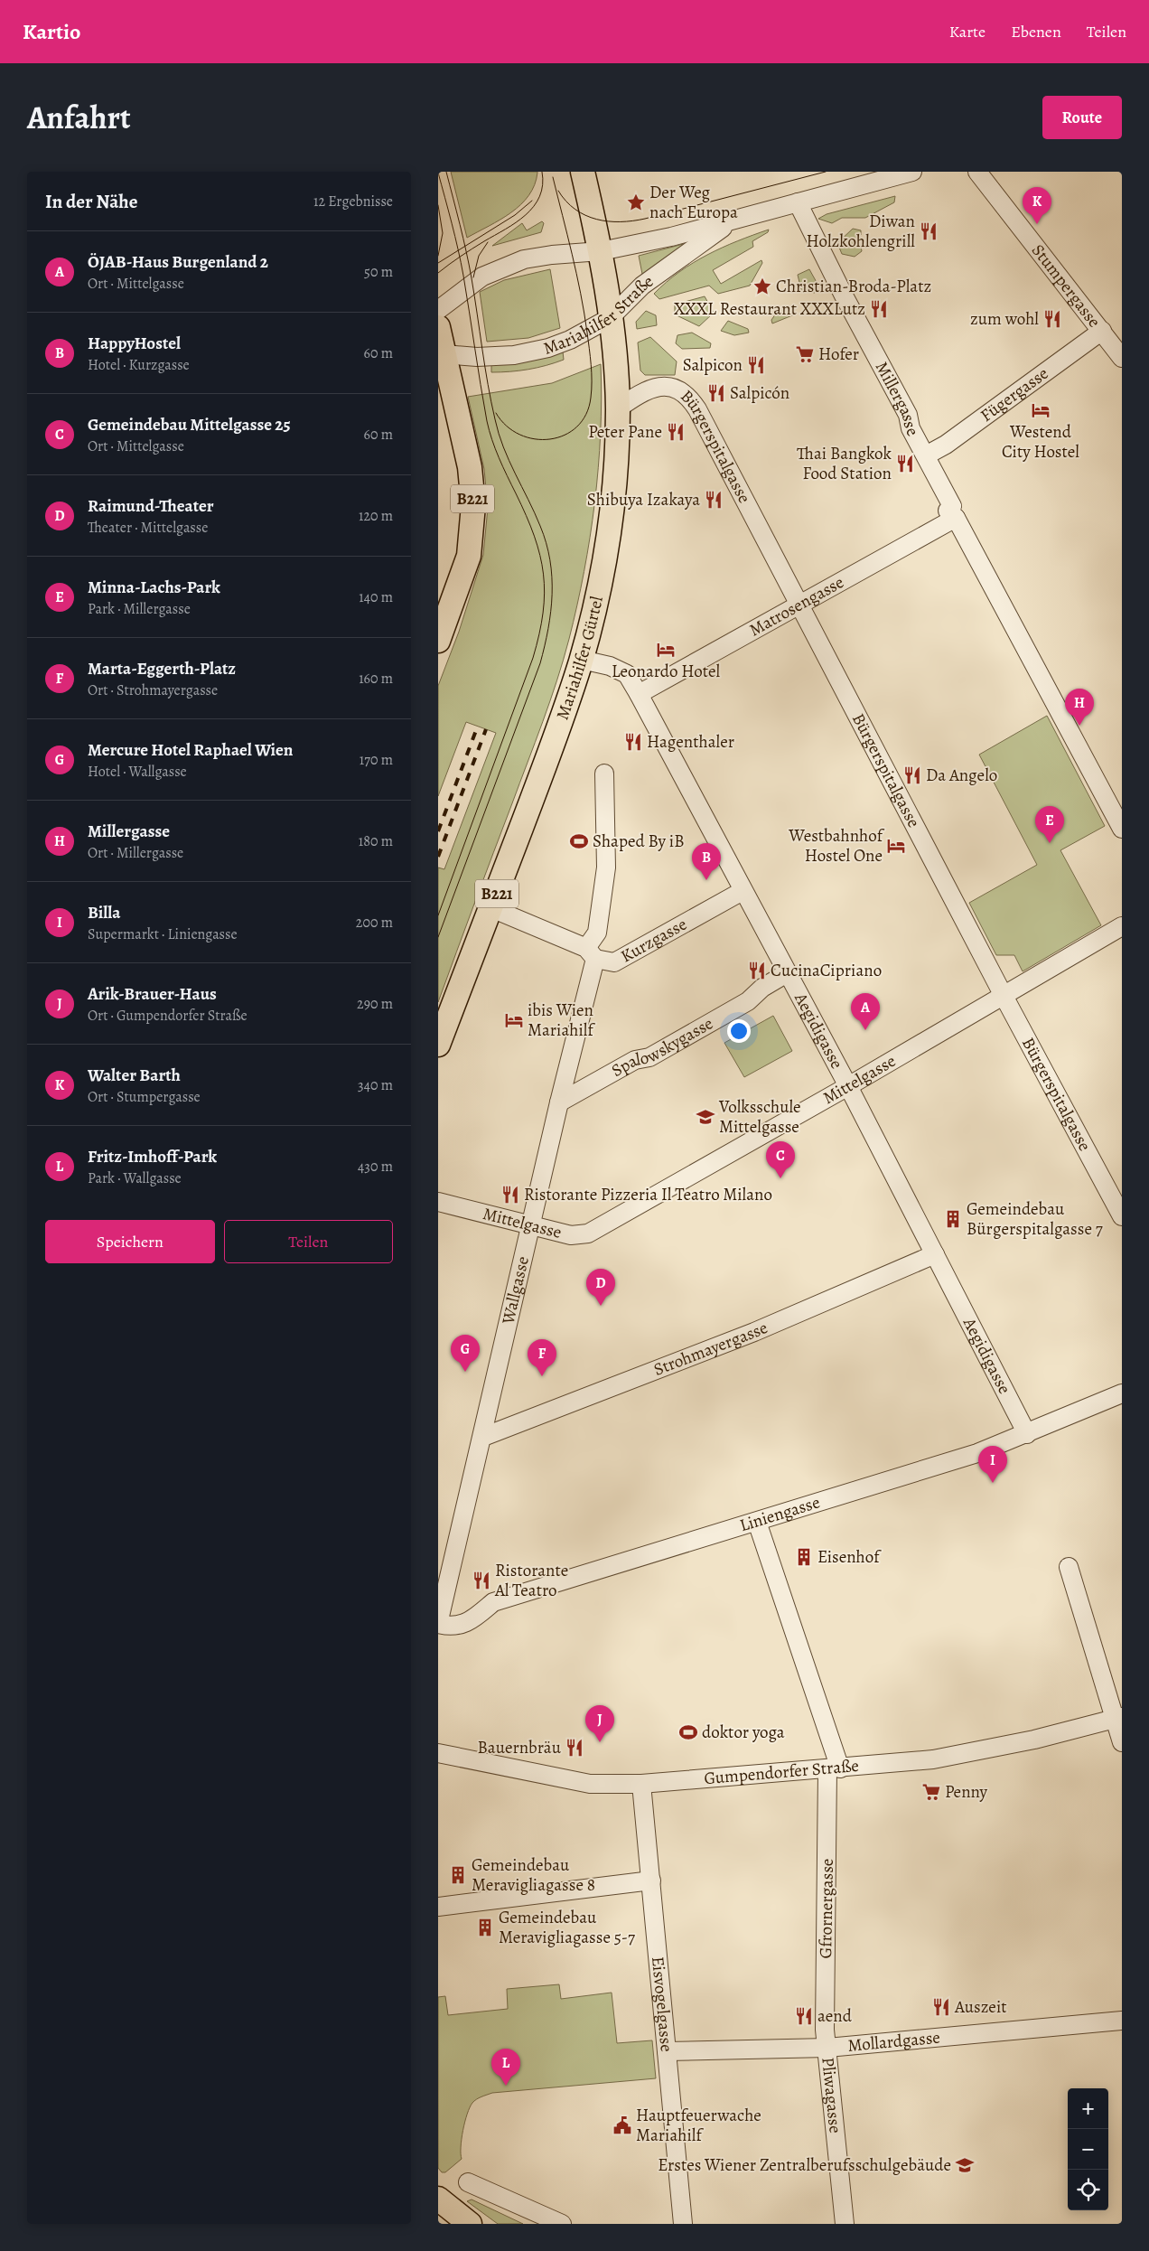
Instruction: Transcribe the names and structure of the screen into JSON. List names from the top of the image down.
{
  "streets": {
    "main road": ["B221", "Mariahilfer Gürtel"],
    "street": [
      "Stumpergasse",
      "Mariahilfer Straße",
      "Fügergasse",
      "Millergasse",
      "Bürgerspitalgasse",
      "Matrosengasse",
      "Kurzgasse",
      "Aegidigasse",
      "Spalowskygasse",
      "Mittelgasse",
      "Wallgasse",
      "Strohmayergasse",
      "Liniengasse",
      "Gumpendorfer Straße",
      "Gfrornergasse",
      "Eisvogelgasse",
      "Mollardgasse",
      "Pliwagasse"
    ]
  },
  "crossings": [
    ["Stumpergasse", "Fügergasse"],
    ["Mariahilfer Straße", "Millergasse"],
    ["Mariahilfer Straße", "B221"],
    ["Mariahilfer Straße", "Mariahilfer Gürtel"],
    ["Fügergasse", "Millergasse"],
    ["Millergasse", "Matrosengasse"],
    ["Bürgerspitalgasse", "Matrosengasse"],
    ["Bürgerspitalgasse", "Mariahilfer Gürtel"],
    ["Bürgerspitalgasse", "Mittelgasse"],
    ["B221", "Mariahilfer Gürtel"],
    ["Matrosengasse", "Aegidigasse"],
    ["Mariahilfer Gürtel", "Kurzgasse"],
    ["Mariahilfer Gürtel", "Aegidigasse"],
    ["Kurzgasse", "Aegidigasse"],
    ["Kurzgasse", "Wallgasse"],
    ["Aegidigasse", "Spalowskygasse"],
    ["Aegidigasse", "Mittelgasse"],
    ["Aegidigasse", "Strohmayergasse"],
    ["Aegidigasse", "Liniengasse"],
    ["Spalowskygasse", "Wallgasse"],
    ["Mittelgasse", "Wallgasse"],
    ["Wallgasse", "Strohmayergasse"],
    ["Wallgasse", "Liniengasse"],
    ["Liniengasse", "Gfrornergasse"],
    ["Gumpendorfer Straße", "Gfrornergasse"],
    ["Gumpendorfer Straße", "Eisvogelgasse"],
    ["Gfrornergasse", "Mollardgasse"],
    ["Gfrornergasse", "Pliwagasse"],
    ["Eisvogelgasse", "Mollardgasse"],
    ["Mollardgasse", "Pliwagasse"]
  ],
  "places": {
    "place": ["Der Weg nach Europa", "Christian-Broda-Platz"],
    "restaurant": [
      "Diwan Holzkohlengrill",
      "XXXL Restaurant XXXLutz",
      "zum wohl",
      "Salpicon",
      "Salpicón",
      "Peter Pane",
      "Thai Bangkok Food Station",
      "Shibuya Izakaya",
      "Hagenthaler",
      "Da Angelo",
      "CucinaCipriano",
      "Ristorante Pizzeria Il Teatro Milano",
      "Ristorante Al Teatro",
      "Bauernbräu",
      "Auszeit",
      "aend"
    ],
    "supermarket": ["Hofer", "Penny"],
    "hotel": [
      "Westend City Hostel",
      "Leonardo Hotel",
      "Westbahnhof Hostel One",
      "ibis Wien Mariahilf"
    ],
    "sports": ["Shaped By iB", "doktor yoga"],
    "school or university": ["Volksschule Mittelgasse", "Erstes Wiener Zentralberufsschulgebäude"],
    "building": [
      "Gemeindebau Bürgerspitalgasse 7",
      "Eisenhof",
      "Gemeindebau Meravigliagasse 8",
      "Gemeindebau Meravigliagasse 5-7"
    ],
    "public building": ["Hauptfeuerwache Mariahilf"]
  },
  "page": {
    "header": "Kartio",
    "nav": ["Karte", "Ebenen", "Teilen"],
    "title": "Anfahrt",
    "buttons": [
      "Route",
      ["Speichern", "Teilen"]
    ],
    "heading": ["In der Nähe", "12 Ergebnisse"],
    "pins": [
      "K",
      "H",
      "E",
      "B",
      "A",
      "C",
      "D",
      "G",
      "F",
      "I",
      "J",
      "L"
    ],
    "list": [
      {
        "mark": "A",
        "name": "ÖJAB-Haus Burgenland 2",
        "note": "Ort · Mittelgasse",
        "value": "50 m"
      },
      {
        "mark": "B",
        "name": "HappyHostel",
        "note": "Hotel · Kurzgasse",
        "value": "60 m"
      },
      {
        "mark": "C",
        "name": "Gemeindebau Mittelgasse 25",
        "note": "Ort · Mittelgasse",
        "value": "60 m"
      },
      {
        "mark": "D",
        "name": "Raimund-Theater",
        "note": "Theater · Mittelgasse",
        "value": "120 m"
      },
      {
        "mark": "E",
        "name": "Minna-Lachs-Park",
        "note": "Park · Millergasse",
        "value": "140 m"
      },
      {
        "mark": "F",
        "name": "Marta-Eggerth-Platz",
        "note": "Ort · Strohmayergasse",
        "value": "160 m"
      },
      {
        "mark": "G",
        "name": "Mercure Hotel Raphael Wien",
        "note": "Hotel · Wallgasse",
        "value": "170 m"
      },
      {
        "mark": "H",
        "name": "Millergasse",
        "note": "Ort · Millergasse",
        "value": "180 m"
      },
      {
        "mark": "I",
        "name": "Billa",
        "note": "Supermarkt · Liniengasse",
        "value": "200 m"
      },
      {
        "mark": "J",
        "name": "Arik-Brauer-Haus",
        "note": "Ort · Gumpendorfer Straße",
        "value": "290 m"
      },
      {
        "mark": "K",
        "name": "Walter Barth",
        "note": "Ort · Stumpergasse",
        "value": "340 m"
      },
      {
        "mark": "L",
        "name": "Fritz-Imhoff-Park",
        "note": "Park · Wallgasse",
        "value": "430 m"
      }
    ],
    "map_buttons": ["+", "−"]
  }
}
